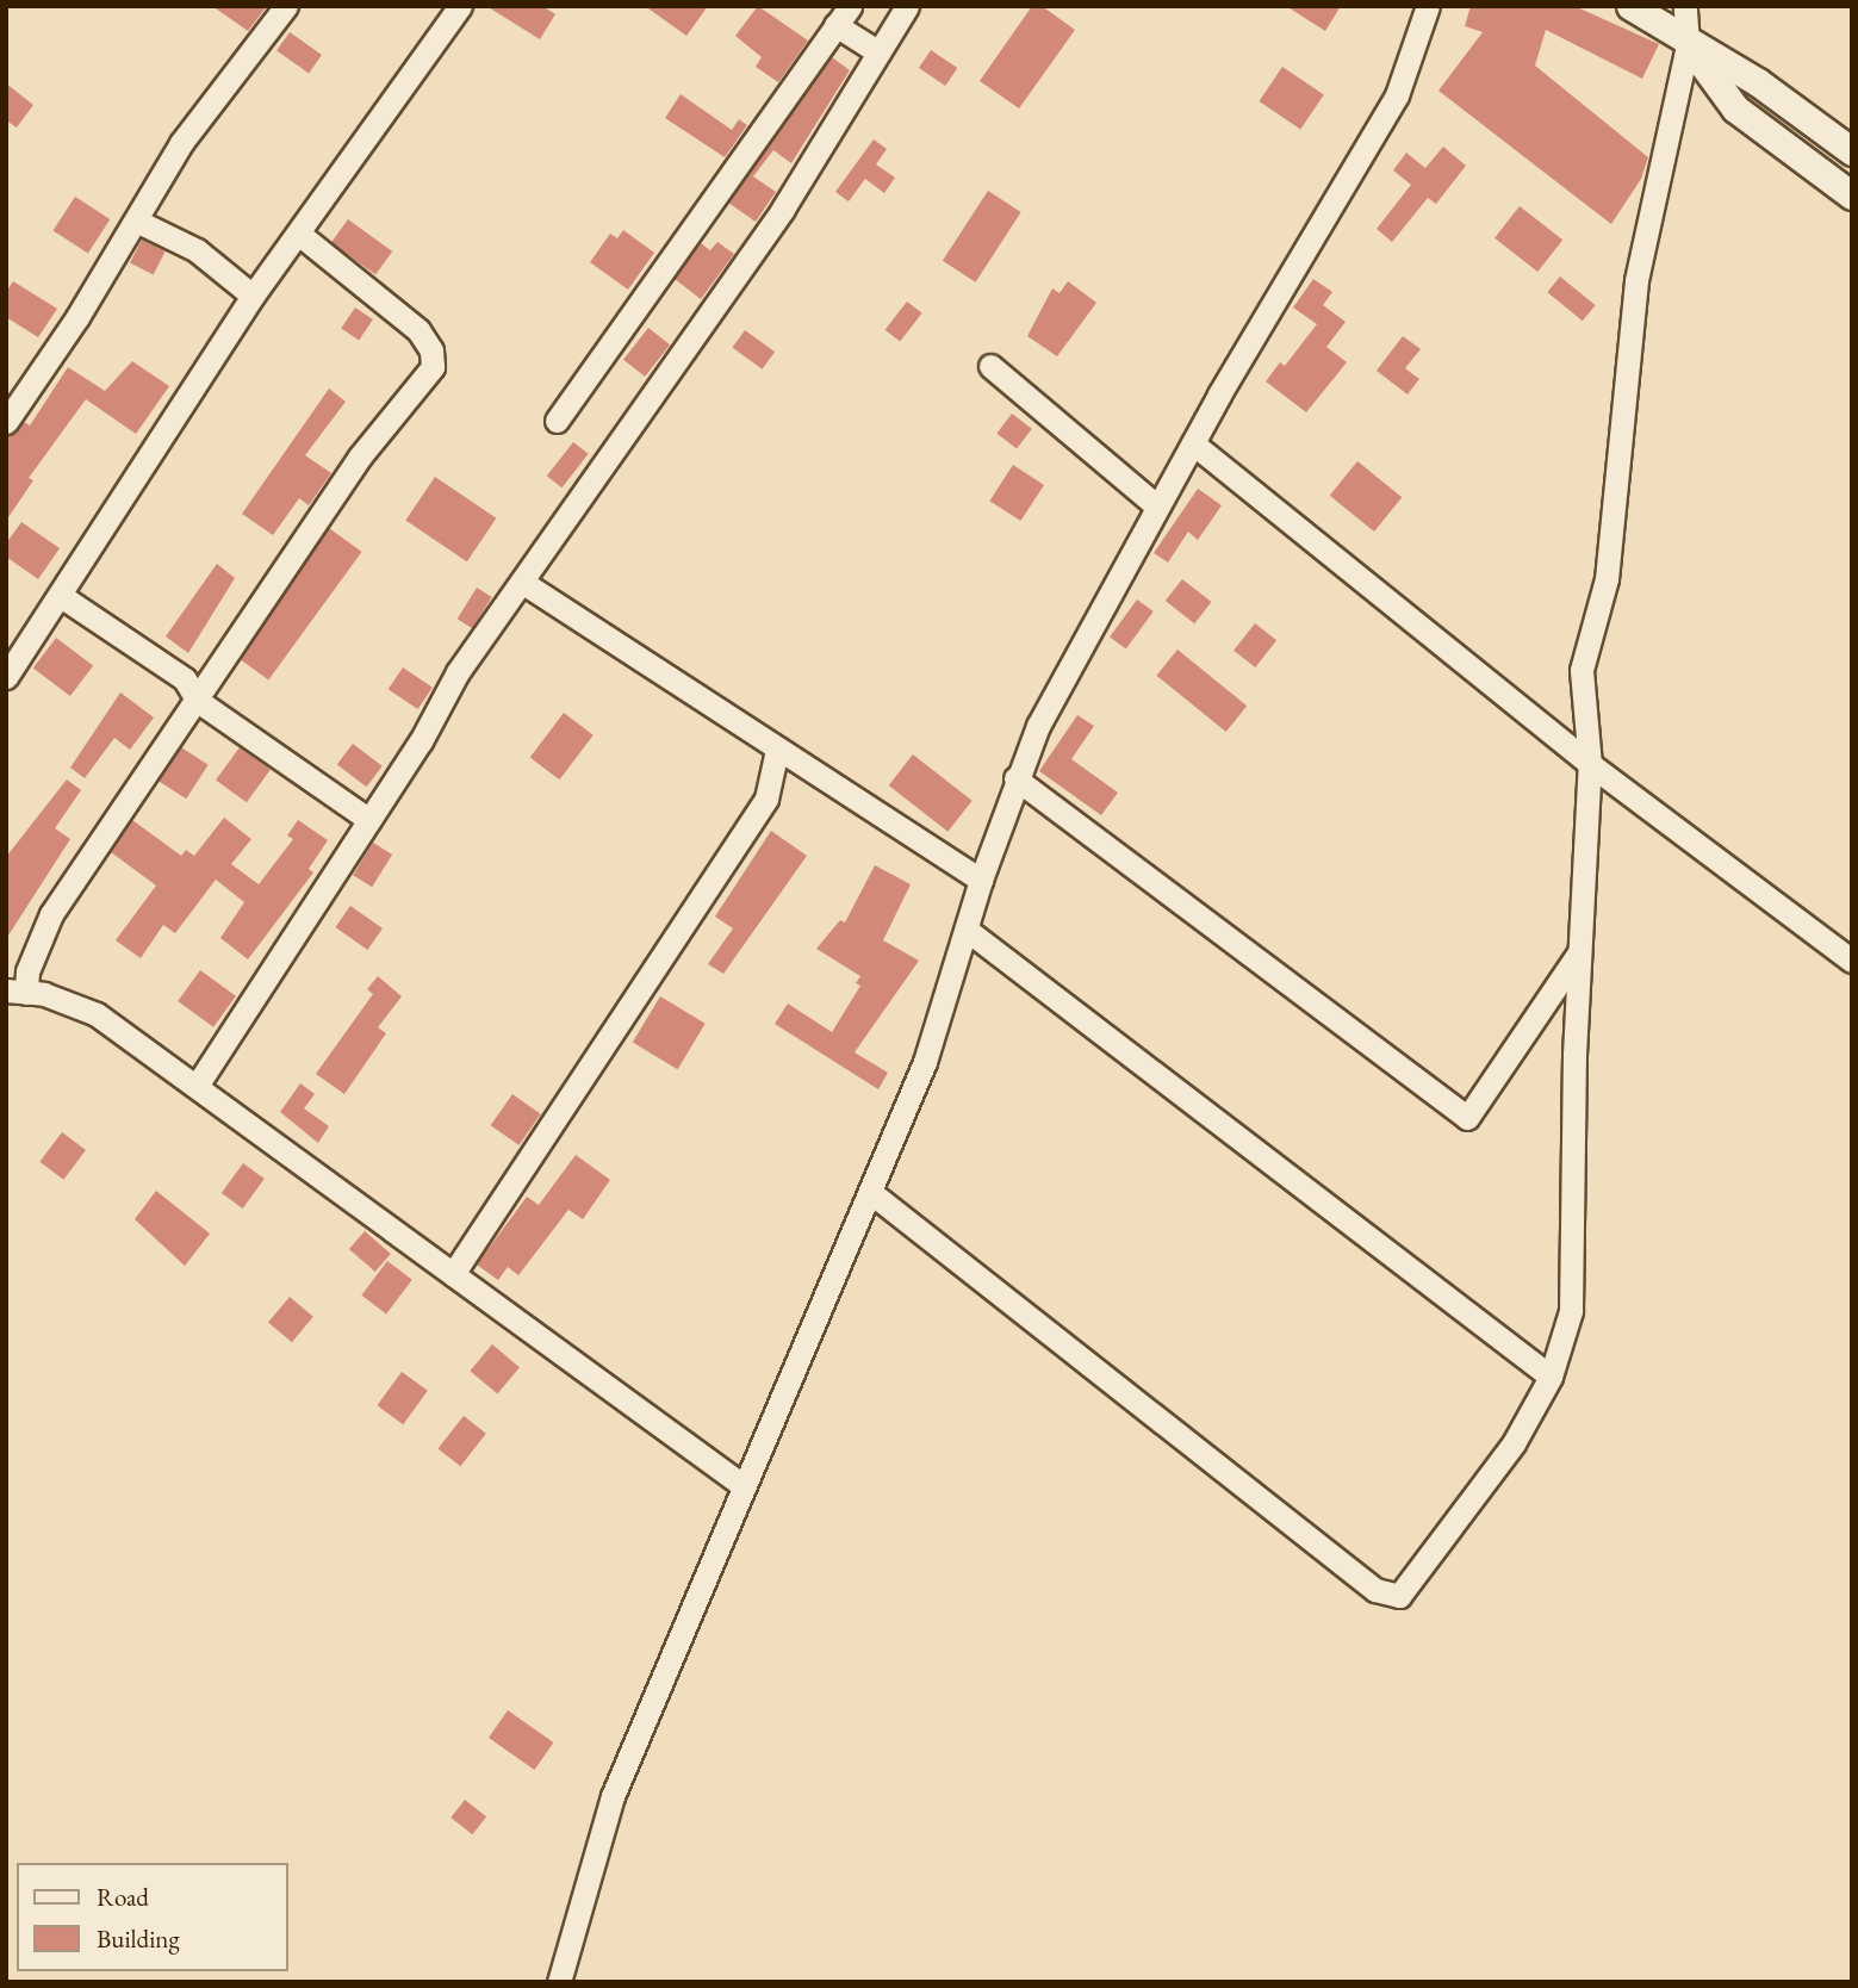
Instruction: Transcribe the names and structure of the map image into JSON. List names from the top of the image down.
{
  "legend": ["Road", "Building"]
}
